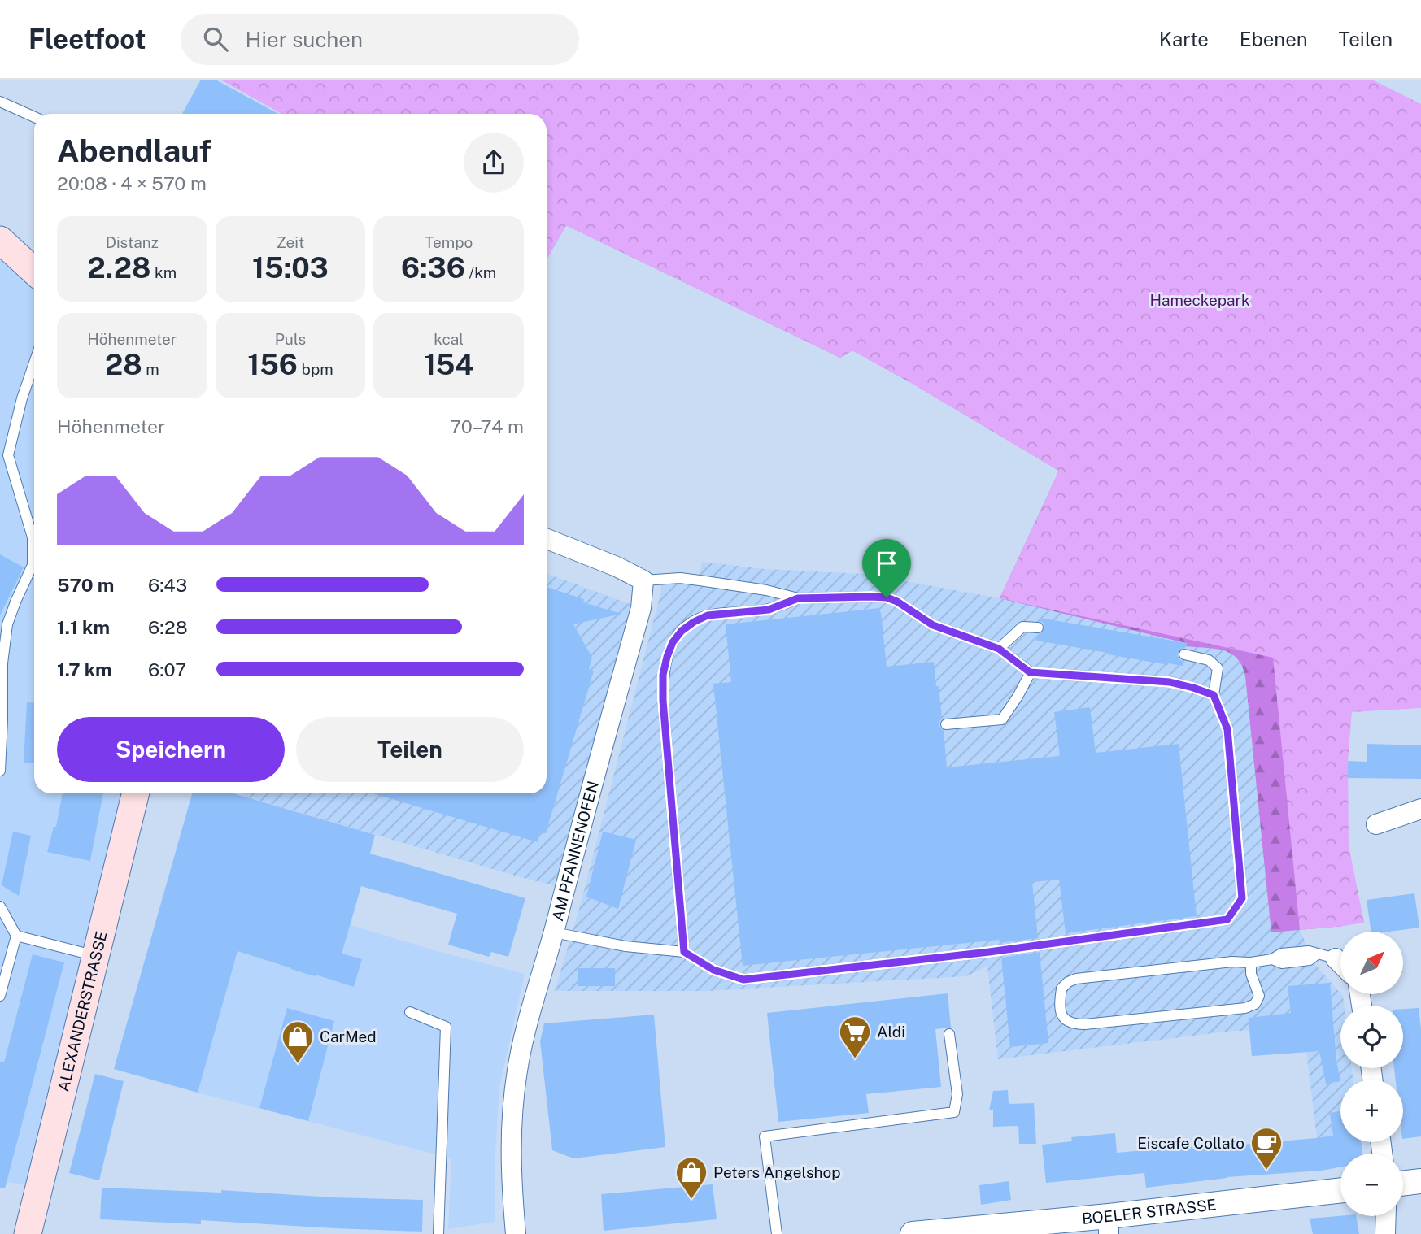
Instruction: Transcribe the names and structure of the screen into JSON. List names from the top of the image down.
{
  "streets": {
    "main road": ["ALEXANDERSTRASSE"],
    "street": ["AM PFANNENOFEN", "BOELER STRASSE"]
  },
  "parks": ["Hameckepark"],
  "places": {
    "supermarket": ["Aldi"],
    "shop": ["CarMed", "Peters Angelshop"],
    "cafe": ["Eiscafe Collato"]
  },
  "north": "top right",
  "page": {
    "header": "Fleetfoot",
    "search": "Hier suchen",
    "nav": ["Karte", "Ebenen", "Teilen"],
    "heading": ["Abendlauf", "20:08 · 4 × 570 m"],
    "stats": [
      ["Distanz", "2.28 km"],
      ["Zeit", "15:03"],
      ["Tempo", "6:36 /km"],
      ["Höhenmeter", "28 m"],
      ["Puls", "156 bpm"],
      ["kcal", "154"]
    ],
    "chart": ["Höhenmeter", "70–74 m"],
    "list": [
      {
        "name": "570 m",
        "note": "6:43"
      },
      {
        "name": "1.1 km",
        "note": "6:28"
      },
      {
        "name": "1.7 km",
        "note": "6:07"
      }
    ],
    "buttons": ["Speichern", "Teilen"],
    "map_buttons": ["+", "−"]
  }
}
